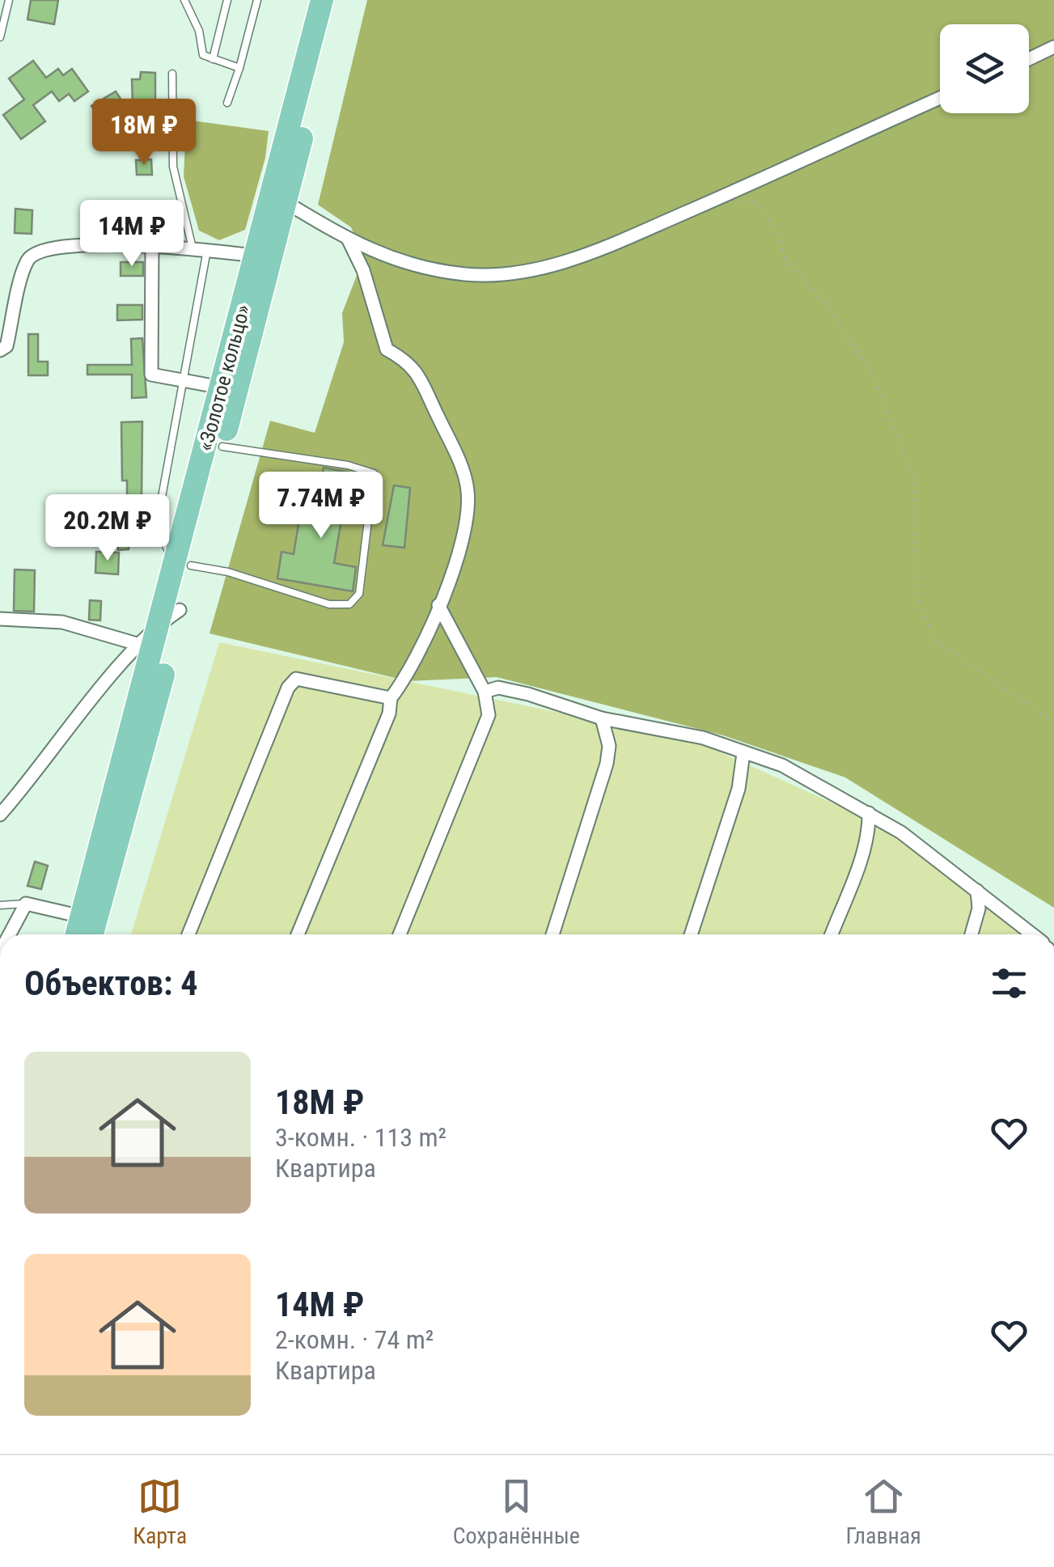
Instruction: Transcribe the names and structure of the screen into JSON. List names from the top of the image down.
{
  "streets": {
    "highway": ["«Золотое кольцо»"]
  },
  "page": {
    "price": [
      "18M ₽",
      "14M ₽",
      "7.74M ₽",
      "20.2M ₽"
    ],
    "heading": "Объектов: 4",
    "list": [
      {
        "name": "18M ₽",
        "note": "3-комн. · 113 m² · Квартира"
      },
      {
        "name": "14M ₽",
        "note": "2-комн. · 74 m² · Квартира"
      }
    ],
    "tabs": ["Карта", "Сохранённые", "Главная"]
  }
}
